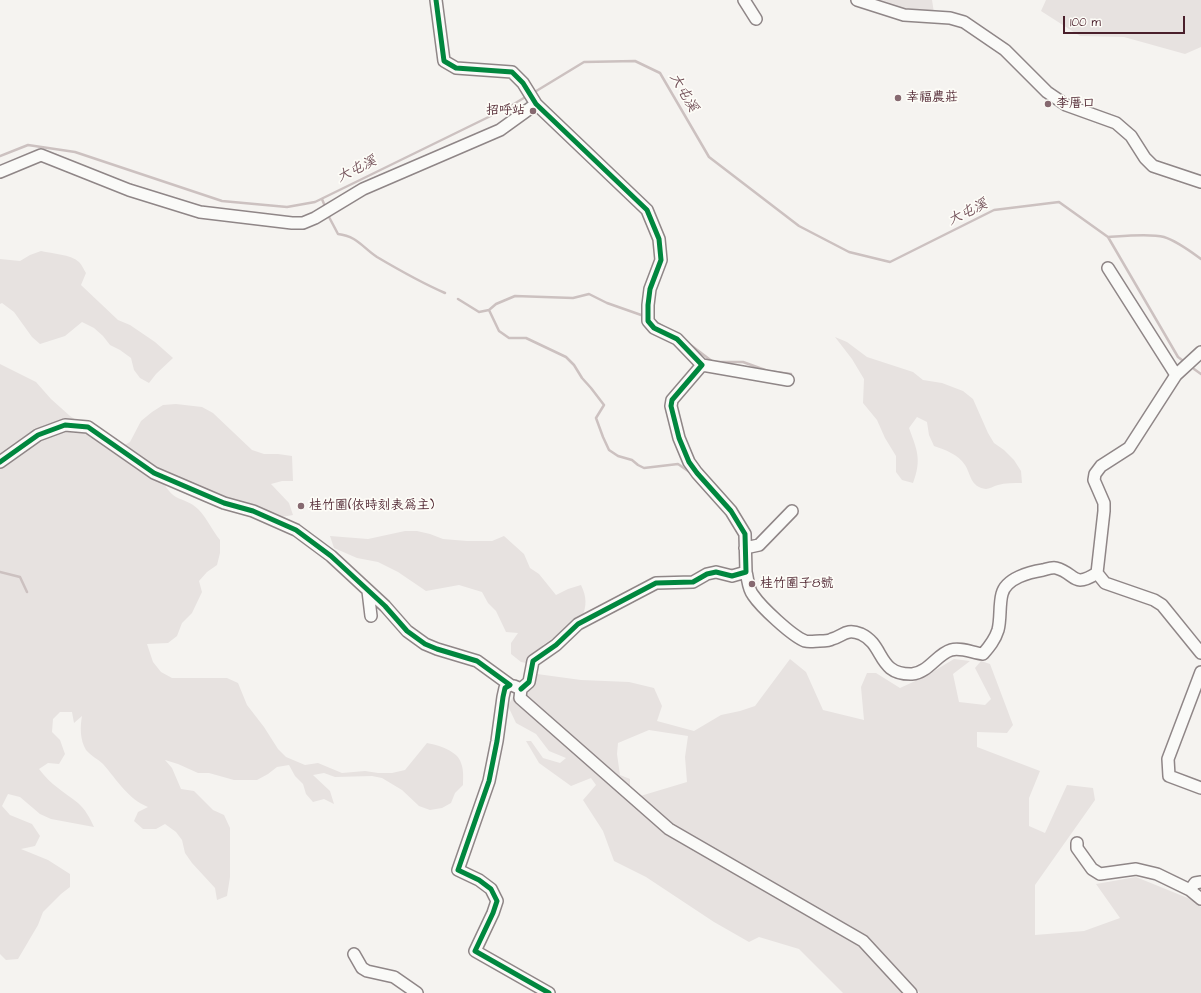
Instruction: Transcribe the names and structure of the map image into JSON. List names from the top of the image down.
{
  "water": ["大屯溪"],
  "places": [
    "幸福農莊",
    "李厝口",
    "招呼站",
    "桂竹圍(依時刻表為主)",
    "桂竹圍子8號"
  ],
  "scale_bar": "100 m"
}
